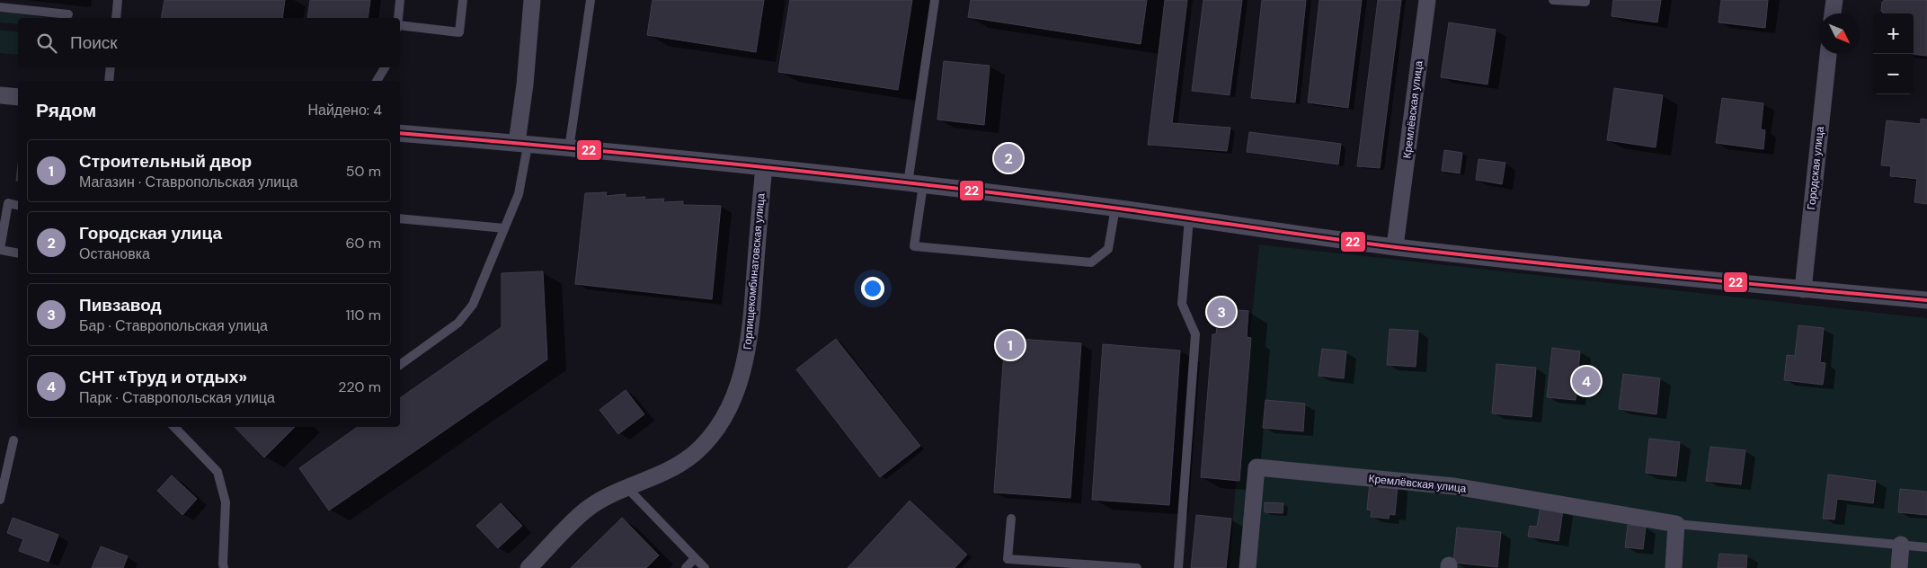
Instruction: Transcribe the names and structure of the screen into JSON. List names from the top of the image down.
{
  "streets": {
    "street": ["Кремлёвская улица", "Городская улица", "Горпищекомбинатовская улица"]
  },
  "lines": ["transit line 22"],
  "north": "bottom right",
  "page": {
    "map_buttons": ["+", "−"],
    "search": "Поиск",
    "heading": ["Рядом", "Найдено: 4"],
    "list": [
      {
        "mark": "1",
        "name": "Строительный двор",
        "note": "Магазин · Ставропольская улица",
        "value": "50 m"
      },
      {
        "mark": "2",
        "name": "Городская улица",
        "note": "Остановка",
        "value": "60 m"
      },
      {
        "mark": "3",
        "name": "Пивзавод",
        "note": "Бар · Ставропольская улица",
        "value": "110 m"
      },
      {
        "mark": "4",
        "name": "СНТ «Труд и отдых»",
        "note": "Парк · Ставропольская улица",
        "value": "220 m"
      }
    ],
    "pins": [
      "2",
      "3",
      "1",
      "4"
    ]
  }
}
